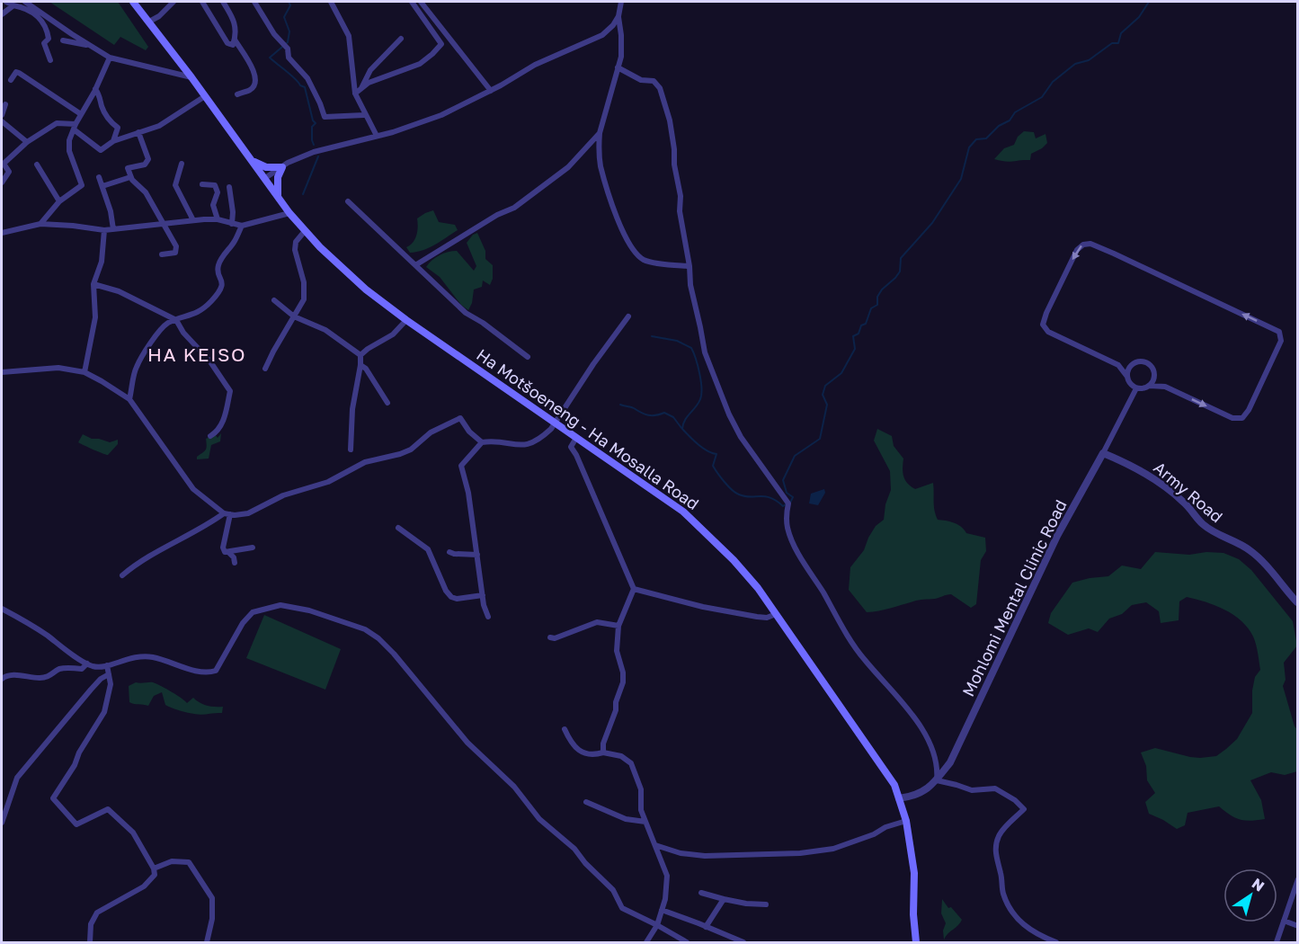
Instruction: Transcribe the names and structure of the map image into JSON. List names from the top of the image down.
{
  "streets": {
    "main road": ["Ha Motšoeneng - Ha Mosalla Road"],
    "street": ["Army Road", "Mohlomi Mental Clinic Road"]
  },
  "crossings": [
    ["Ha Motšoeneng - Ha Mosalla Road", "Mohlomi Mental Clinic Road"],
    ["Army Road", "Mohlomi Mental Clinic Road"]
  ],
  "districts": ["HA KEISO"],
  "north": "top right"
}
